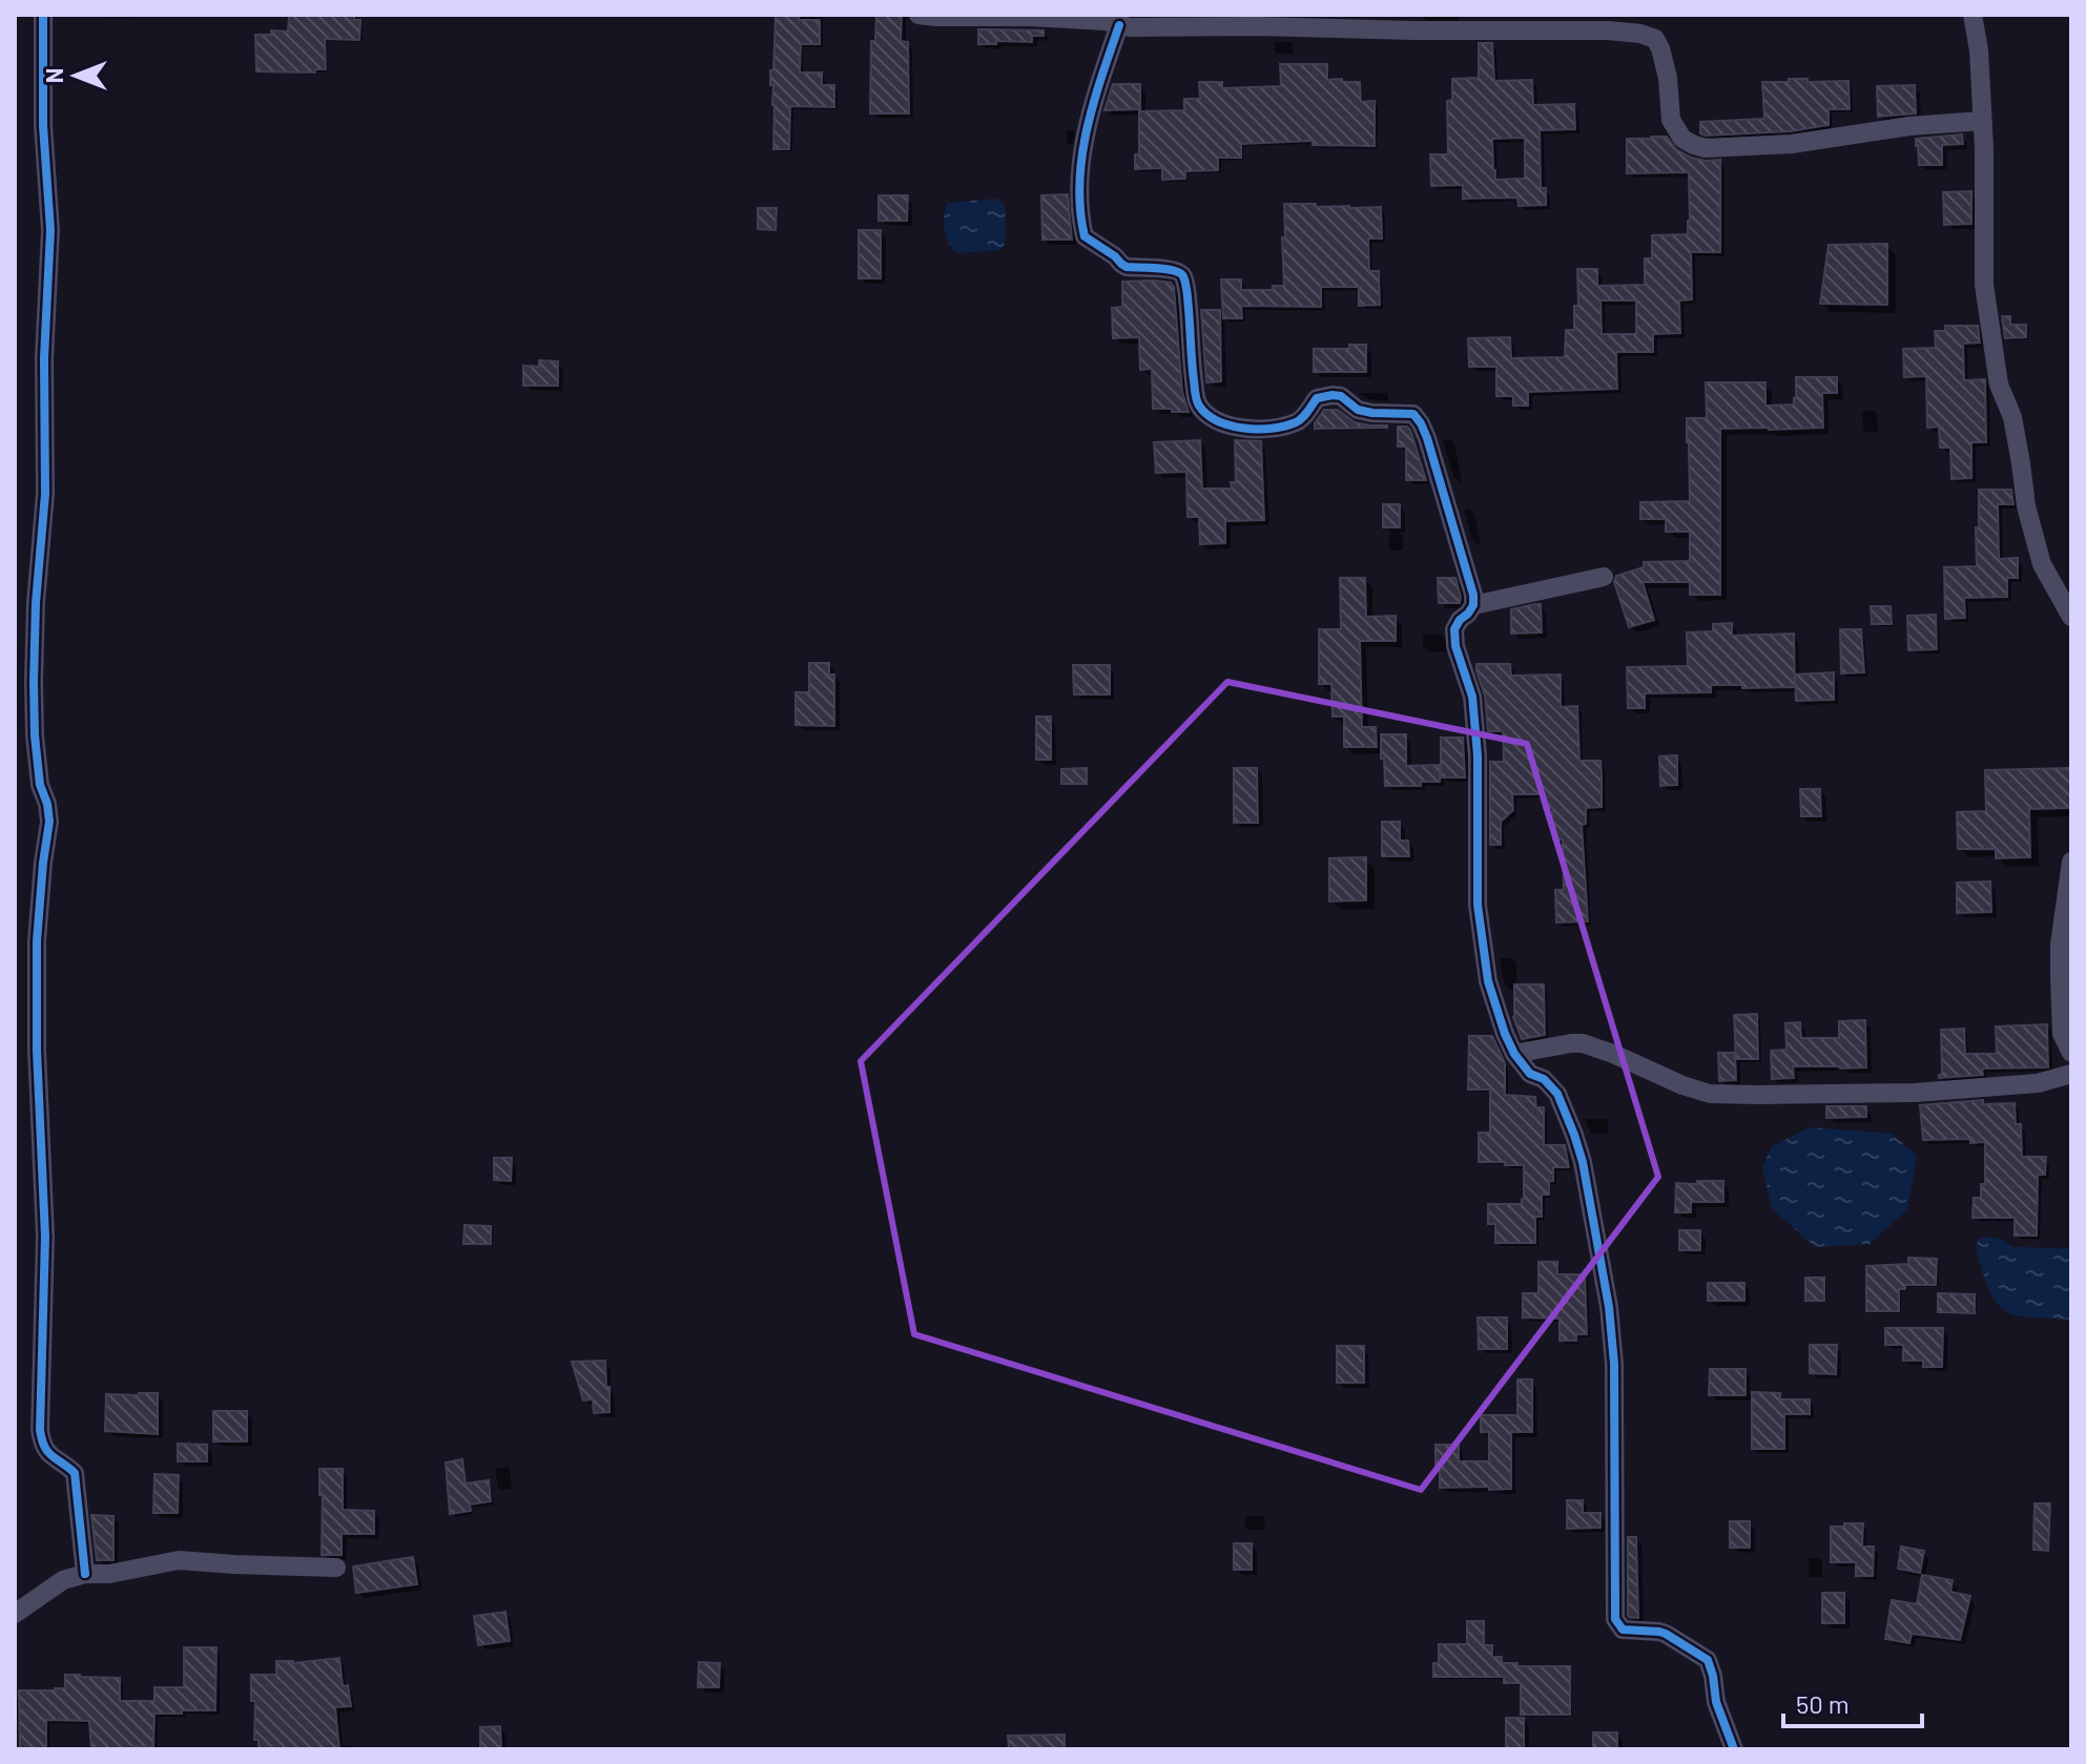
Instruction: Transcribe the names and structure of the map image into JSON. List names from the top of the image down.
{
  "scale_bar": "50 m",
  "north": "left"
}
